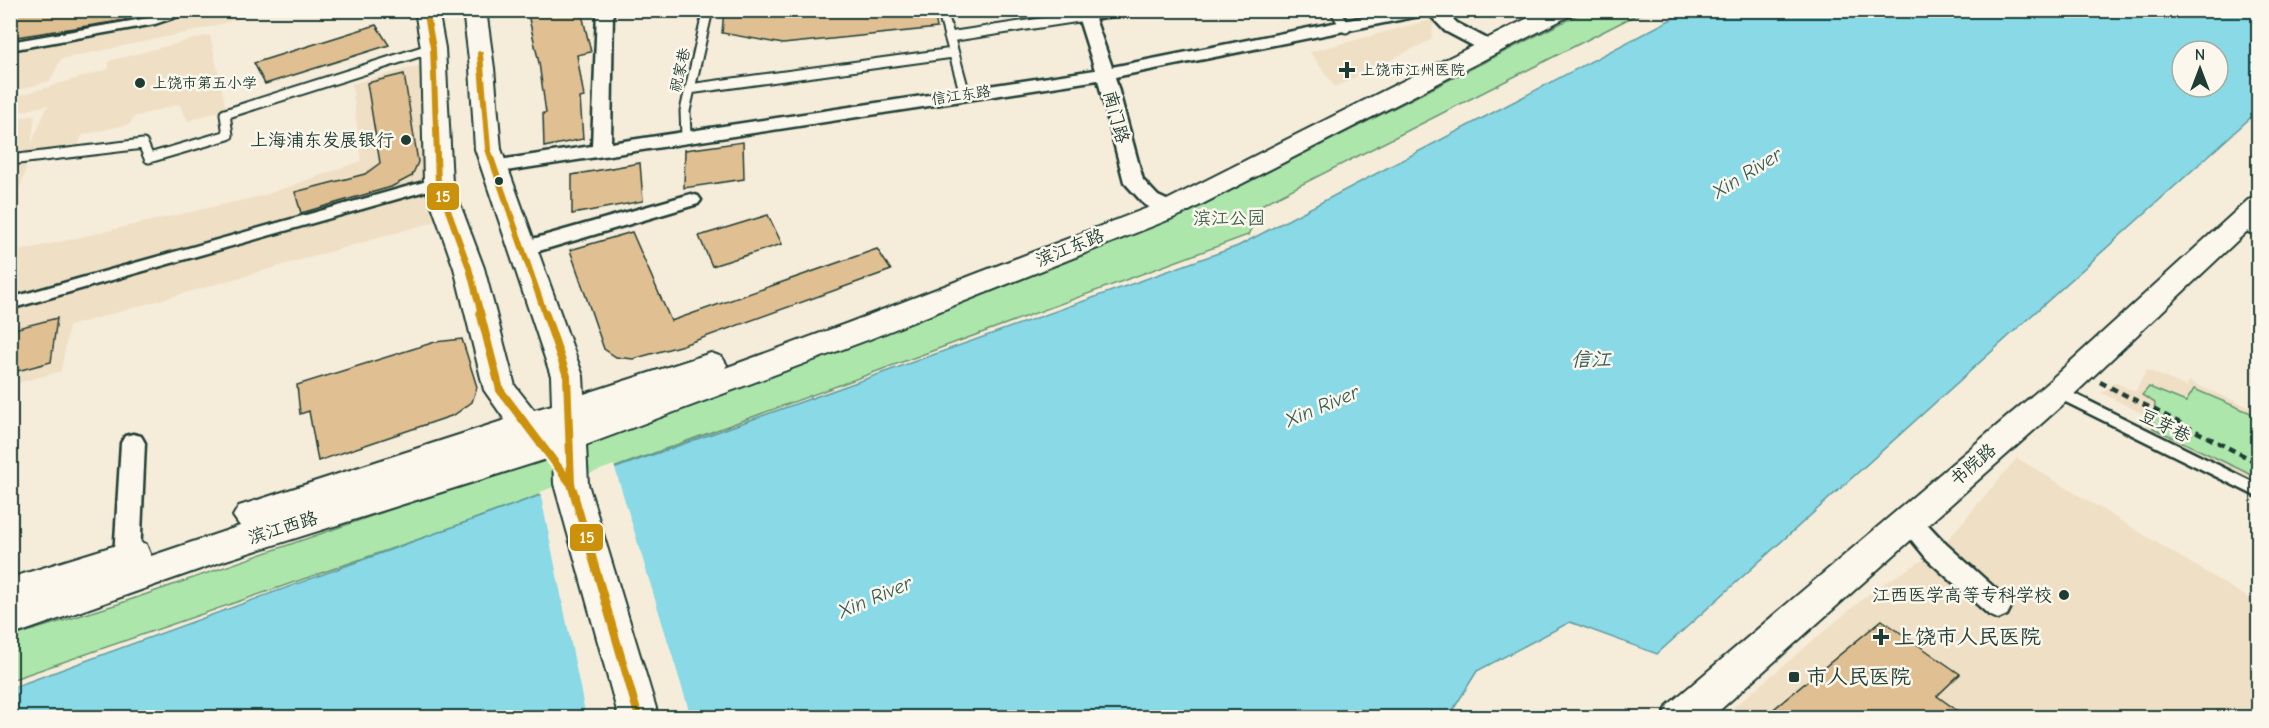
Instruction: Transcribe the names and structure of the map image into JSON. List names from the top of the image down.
{
  "streets": {
    "main road": ["滨江东路", "书院路", "滨江西路"],
    "street": ["信江东路", "南门路"],
    "lane": ["祝家巷", "豆芽巷"]
  },
  "crossings": [
    ["祝家巷", "信江东路"],
    ["信江东路", "南门路"],
    ["南门路", "滨江东路"],
    ["滨江东路", "滨江西路"],
    ["豆芽巷", "书院路"]
  ],
  "water": ["Xin River", "信江"],
  "parks": ["滨江公园"],
  "places": {
    "health": ["上饶市江州医院", "上饶市人民医院"],
    "other": ["上饶市第五小学", "上海浦东发展银行", "江西医学高等专科学校"],
    "transit": ["市人民医院"]
  },
  "lines": ["transit line 15"],
  "north": "top"
}
